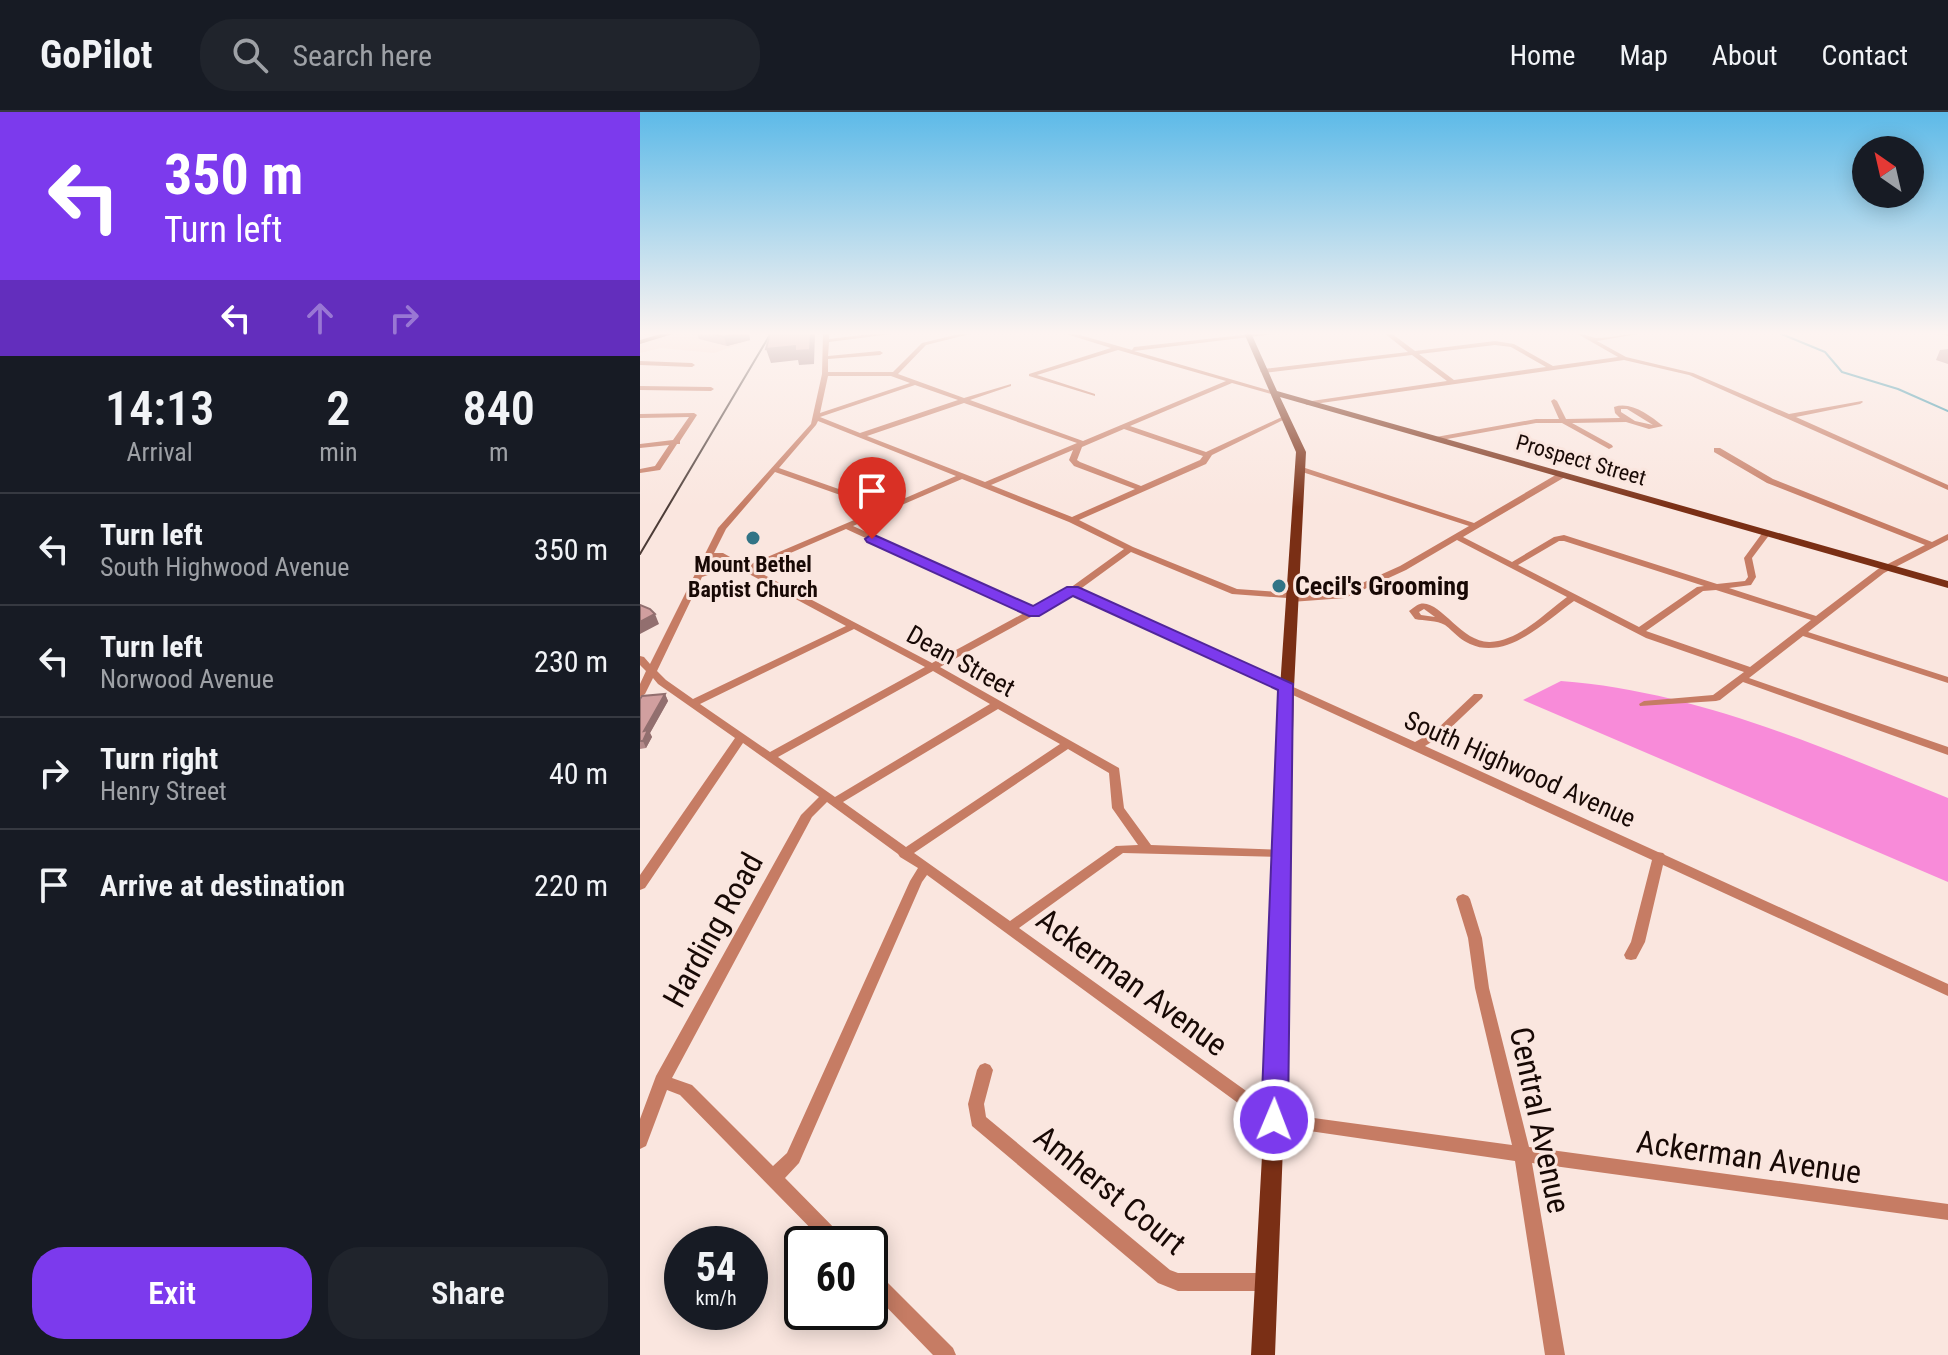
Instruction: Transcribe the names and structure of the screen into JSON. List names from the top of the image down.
{
  "streets": {
    "main road": ["Prospect Street"],
    "street": [
      "Dean Street",
      "South Highwood Avenue",
      "Harding Road",
      "Ackerman Avenue",
      "Central Avenue",
      "Amherst Court"
    ]
  },
  "crossings": [
    ["Dean Street", "Harding Road"],
    ["Harding Road", "Ackerman Avenue"],
    ["Ackerman Avenue", "Central Avenue"]
  ],
  "places": ["Mount Bethel Baptist Church", "Cecil's Grooming"],
  "north": "top left",
  "page": {
    "header": "GoPilot",
    "search": "Search here",
    "nav": [
      "Home",
      "Map",
      "About",
      "Contact"
    ],
    "turn": ["350 m", "Turn left"],
    "eta": [
      "14:13",
      "Arrival",
      "2",
      "min",
      "840",
      "m"
    ],
    "list": [
      {
        "name": "Turn left",
        "note": "South Highwood Avenue",
        "value": "350 m"
      },
      {
        "name": "Turn left",
        "note": "Norwood Avenue",
        "value": "230 m"
      },
      {
        "name": "Turn right",
        "note": "Henry Street",
        "value": "40 m"
      },
      {
        "name": "Arrive at destination",
        "value": "220 m"
      }
    ],
    "speed": "54 km/h",
    "limit": "60",
    "buttons": ["Exit", "Share"]
  }
}
